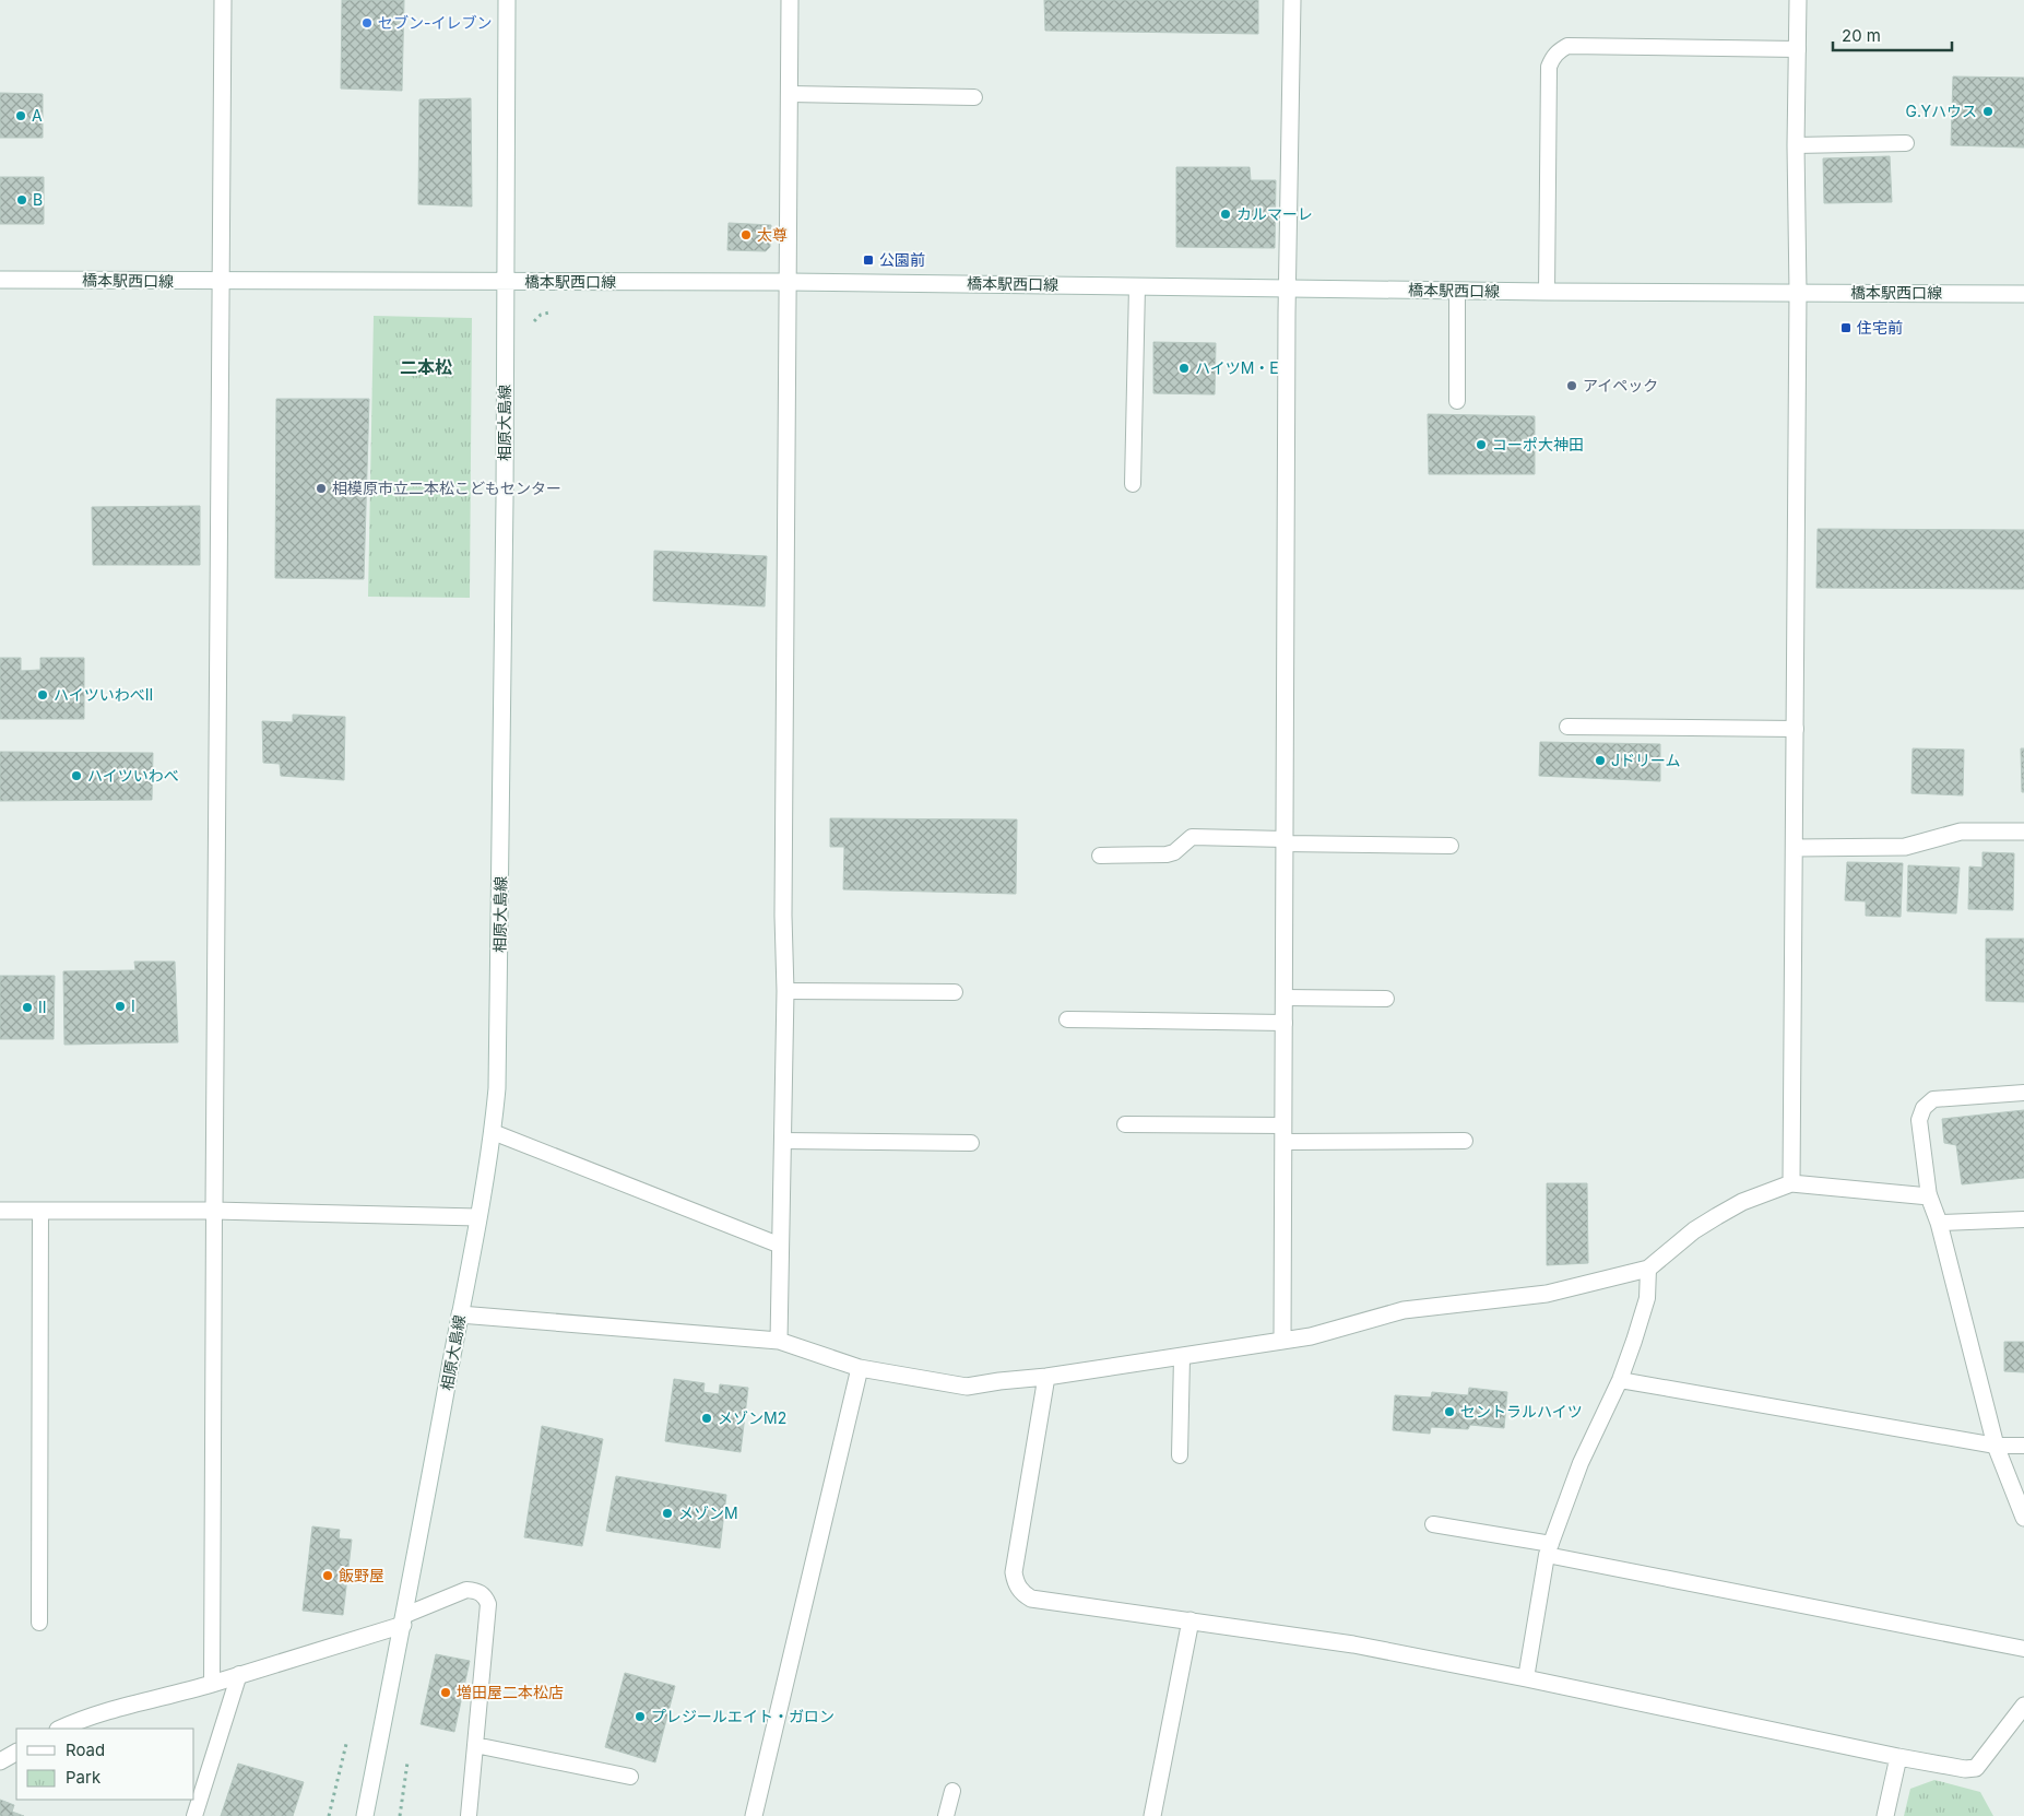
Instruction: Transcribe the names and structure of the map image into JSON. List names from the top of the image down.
{
  "streets": {
    "street": ["橋本駅西口線", "相原大島線"]
  },
  "crossings": [
    ["橋本駅西口線", "相原大島線"]
  ],
  "districts": ["二本松"],
  "places": {
    "other": [
      "セブン-イレブン",
      "G.Yハウス",
      "A",
      "B",
      "カルマーレ",
      "太尊",
      "ハイツM・E",
      "アイペック",
      "コーポ大神田",
      "相模原市立二本松こどもセンター",
      "ハイツいわべⅡ",
      "Jドリーム",
      "ハイツいわべ",
      "Ⅰ",
      "Ⅱ",
      "セントラルハイツ",
      "メゾンM2",
      "メゾンM",
      "飯野屋",
      "増田屋二本松店",
      "プレジールエイト・ガロン"
    ],
    "transit": ["公園前", "住宅前"]
  },
  "legend": ["Road", "Park"],
  "scale_bar": "20 m"
}
